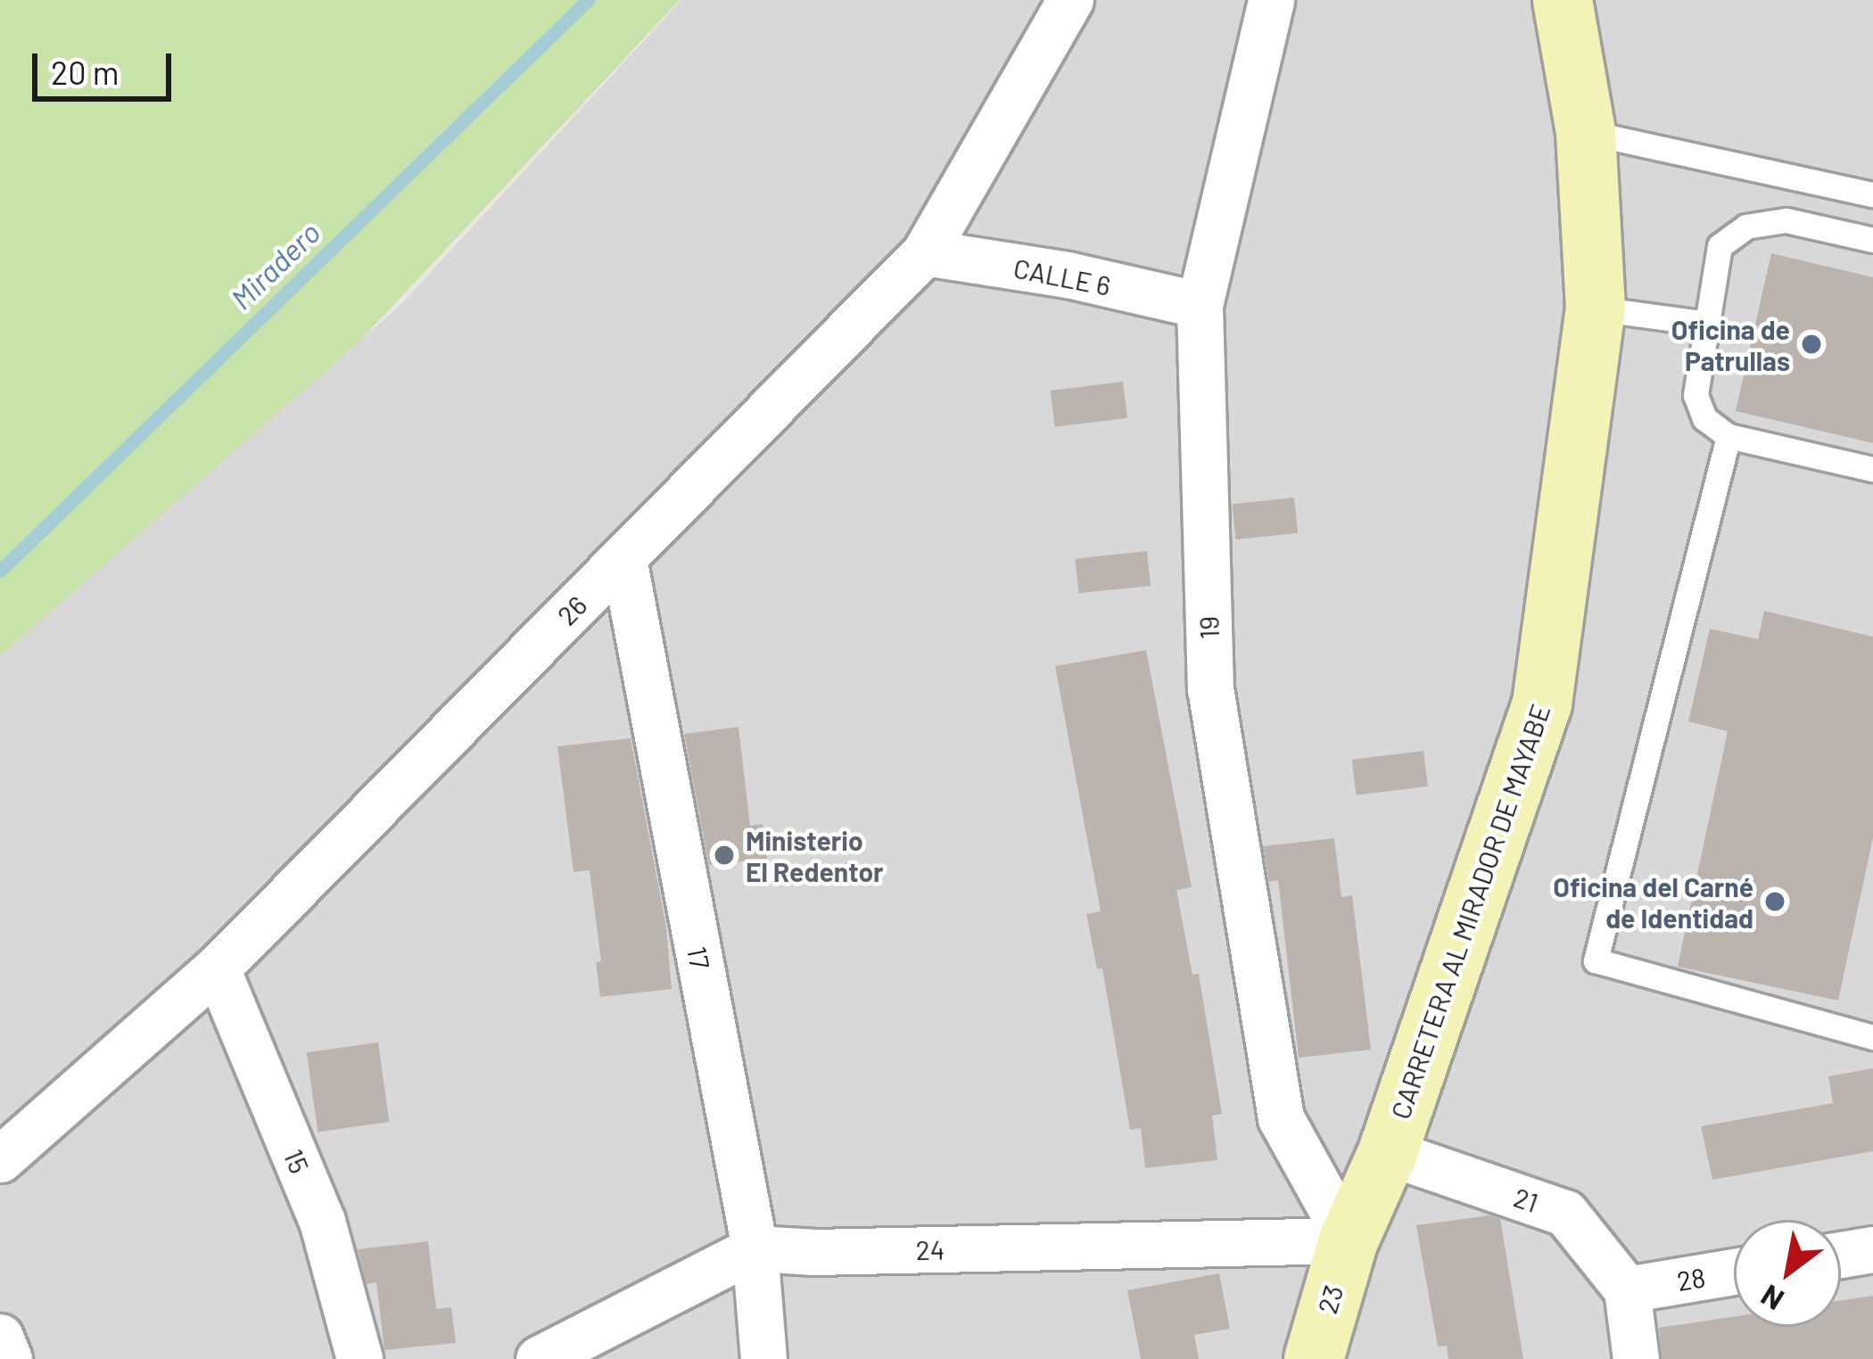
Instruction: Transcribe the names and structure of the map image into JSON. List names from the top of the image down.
{
  "streets": {
    "street": [
      "CALLE 6",
      "26",
      "19",
      "CARRETERA AL MIRADOR DE MAYABE",
      "17",
      "15",
      "21",
      "24",
      "28",
      "23"
    ]
  },
  "crossings": [
    ["CALLE 6", "26"],
    ["CALLE 6", "19"],
    ["26", "17"],
    ["26", "15"],
    ["19", "CARRETERA AL MIRADOR DE MAYABE"],
    ["19", "24"],
    ["19", "23"],
    ["CARRETERA AL MIRADOR DE MAYABE", "21"],
    ["CARRETERA AL MIRADOR DE MAYABE", "24"],
    ["CARRETERA AL MIRADOR DE MAYABE", "23"],
    ["17", "24"],
    ["21", "28"],
    ["24", "23"]
  ],
  "water": ["Miradero"],
  "places": ["Oficina de Patrullas", "Ministerio El Redentor", "Oficina del Carné de Identidad"],
  "scale_bar": "20 m",
  "north": "bottom left"
}
